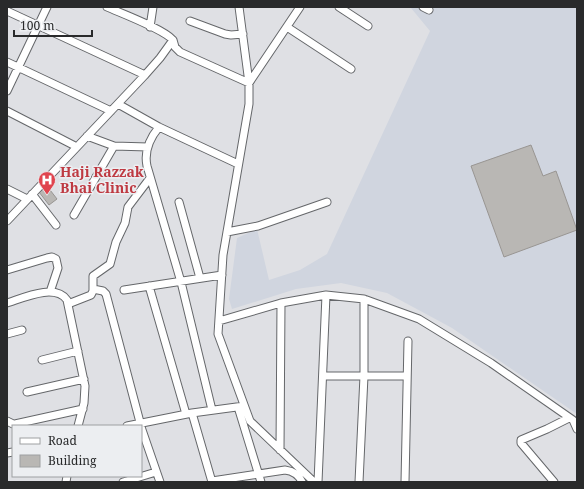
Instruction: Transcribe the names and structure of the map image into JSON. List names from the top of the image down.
{
  "places": {
    "hospital": ["Haji Razzak Bhai Clinic"]
  },
  "legend": ["Road", "Building"],
  "scale_bar": "100 m"
}
